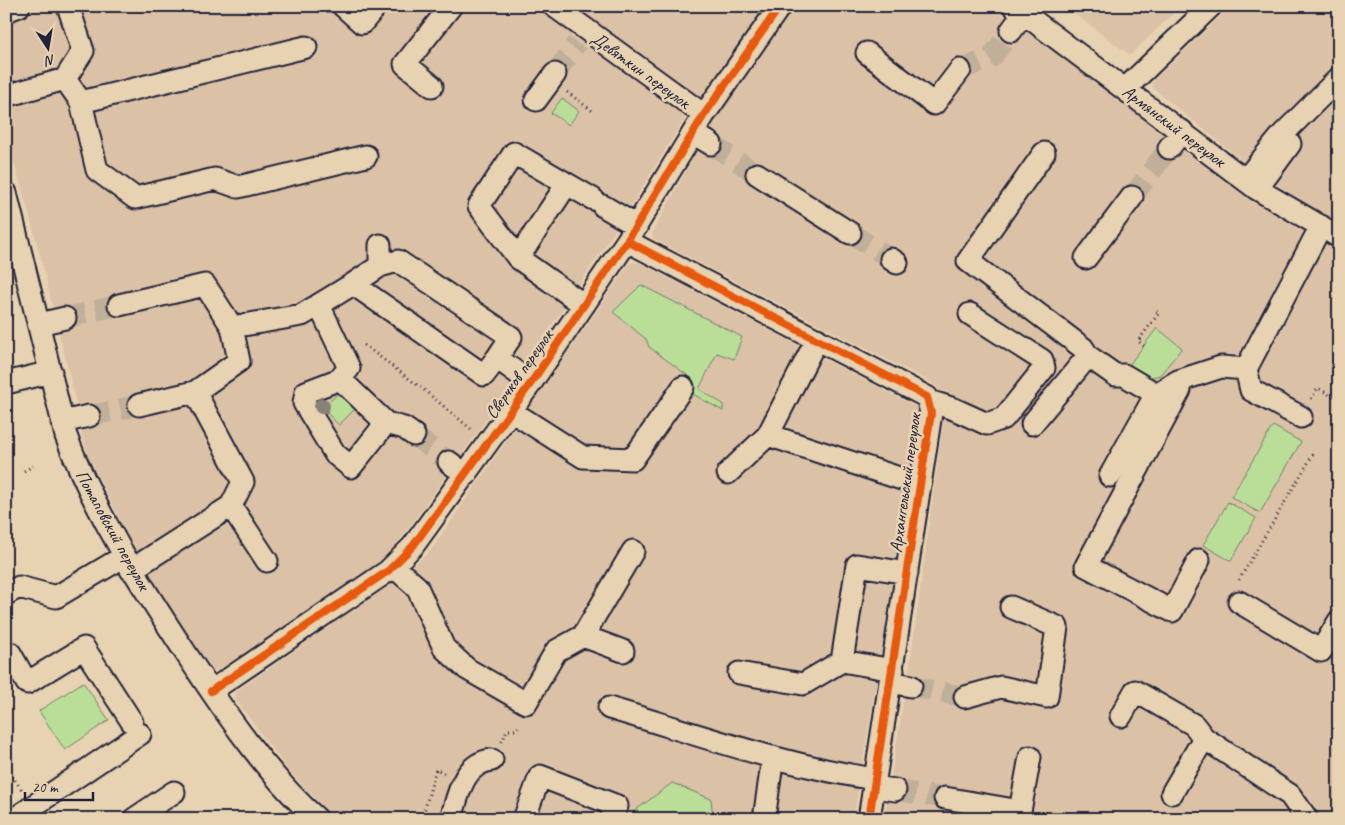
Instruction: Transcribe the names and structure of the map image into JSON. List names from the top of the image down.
{
  "streets": {
    "street": [
      "Девяткин переулок",
      "Армянский переулок",
      "Сверчков переулок",
      "Архангельский переулок",
      "Потаповский переулок"
    ]
  },
  "crossings": [
    ["Девяткин переулок", "Сверчков переулок"],
    ["Сверчков переулок", "Архангельский переулок"],
    ["Сверчков переулок", "Потаповский переулок"]
  ],
  "scale_bar": "20 m",
  "north": "bottom"
}
